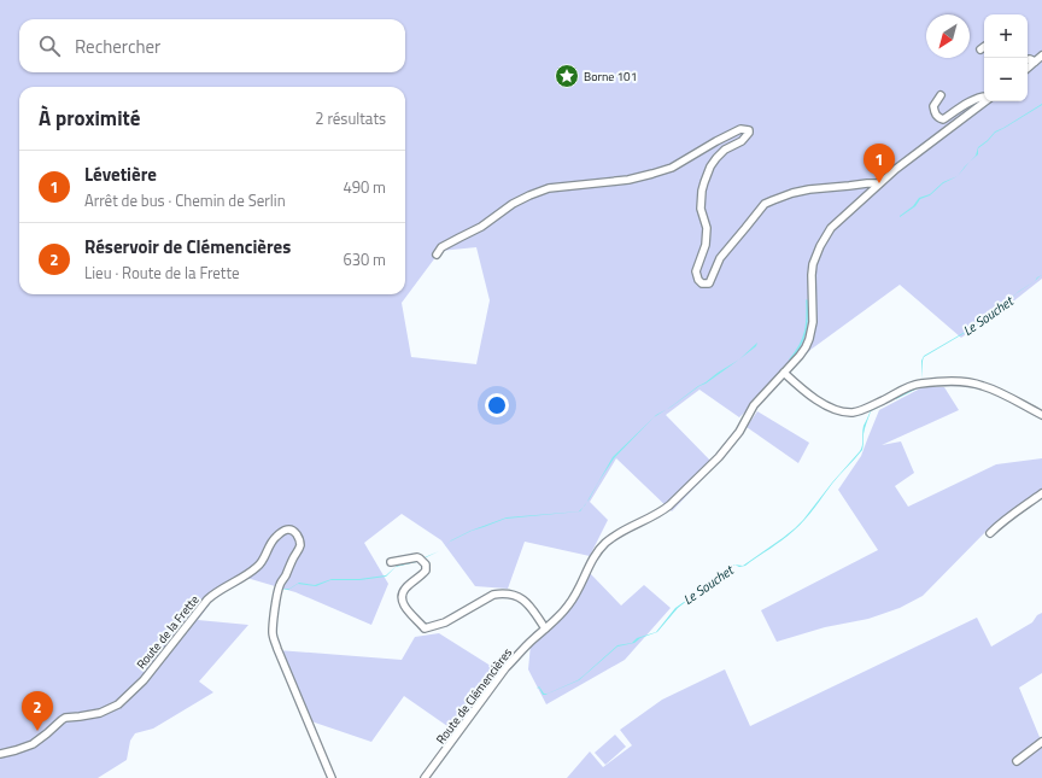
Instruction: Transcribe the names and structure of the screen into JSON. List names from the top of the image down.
{
  "streets": {
    "street": ["Route de la Frette", "Route de Clémencières"]
  },
  "water": ["Le Souchet"],
  "places": {
    "place": ["Borne 101"]
  },
  "north": "bottom left",
  "page": {
    "map_buttons": ["+", "−"],
    "search": "Rechercher",
    "heading": ["À proximité", "2 résultats"],
    "pins": ["1", "2"],
    "list": [
      {
        "mark": "1",
        "name": "Lévetière",
        "note": "Arrêt de bus · Chemin de Serlin",
        "value": "490 m"
      },
      {
        "mark": "2",
        "name": "Réservoir de Clémencières",
        "note": "Lieu · Route de la Frette",
        "value": "630 m"
      }
    ]
  }
}
